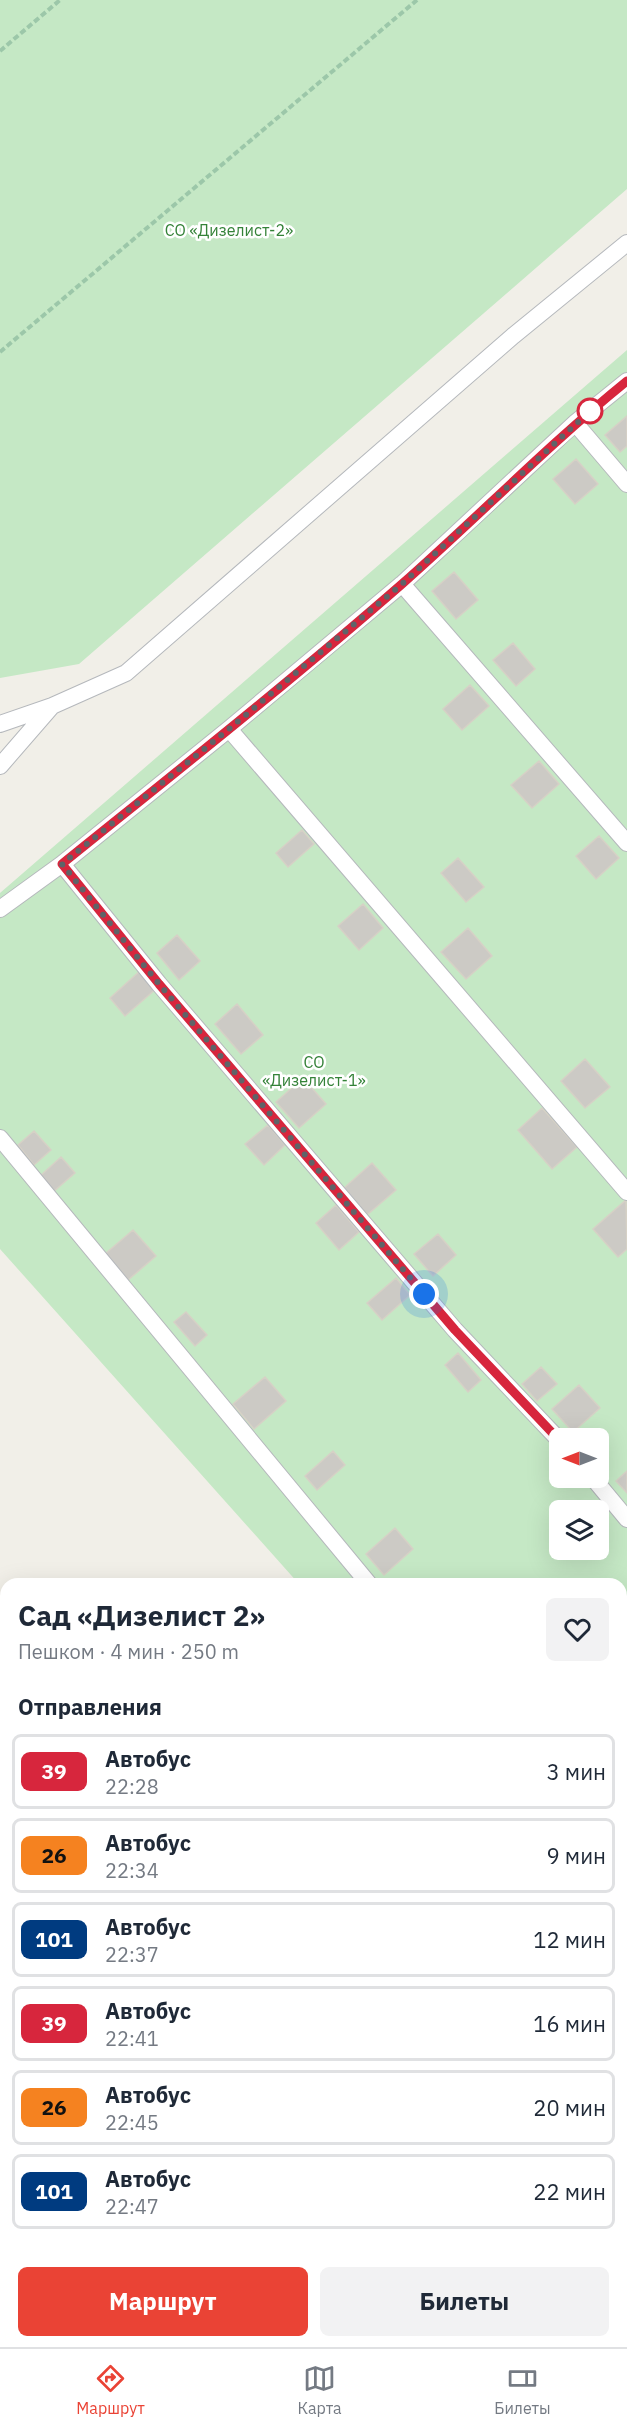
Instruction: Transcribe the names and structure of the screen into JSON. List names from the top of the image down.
{
  "parks": ["СО «Дизелист-2»", "СО «Дизелист-1»"],
  "lines": ["bus line 39"],
  "north": "left",
  "page": {
    "heading": [
      ["Сад «Дизелист 2»", "Пешком · 4 мин · 250 m"],
      "Отправления"
    ],
    "list": [
      {
        "mark": "39",
        "name": "Автобус",
        "note": "22:28",
        "value": "3 мин"
      },
      {
        "mark": "26",
        "name": "Автобус",
        "note": "22:34",
        "value": "9 мин"
      },
      {
        "mark": "101",
        "name": "Автобус",
        "note": "22:37",
        "value": "12 мин"
      },
      {
        "mark": "39",
        "name": "Автобус",
        "note": "22:41",
        "value": "16 мин"
      },
      {
        "mark": "26",
        "name": "Автобус",
        "note": "22:45",
        "value": "20 мин"
      },
      {
        "mark": "101",
        "name": "Автобус",
        "note": "22:47",
        "value": "22 мин"
      }
    ],
    "buttons": ["Маршрут", "Билеты"],
    "tabs": ["Маршрут", "Карта", "Билеты"]
  }
}
